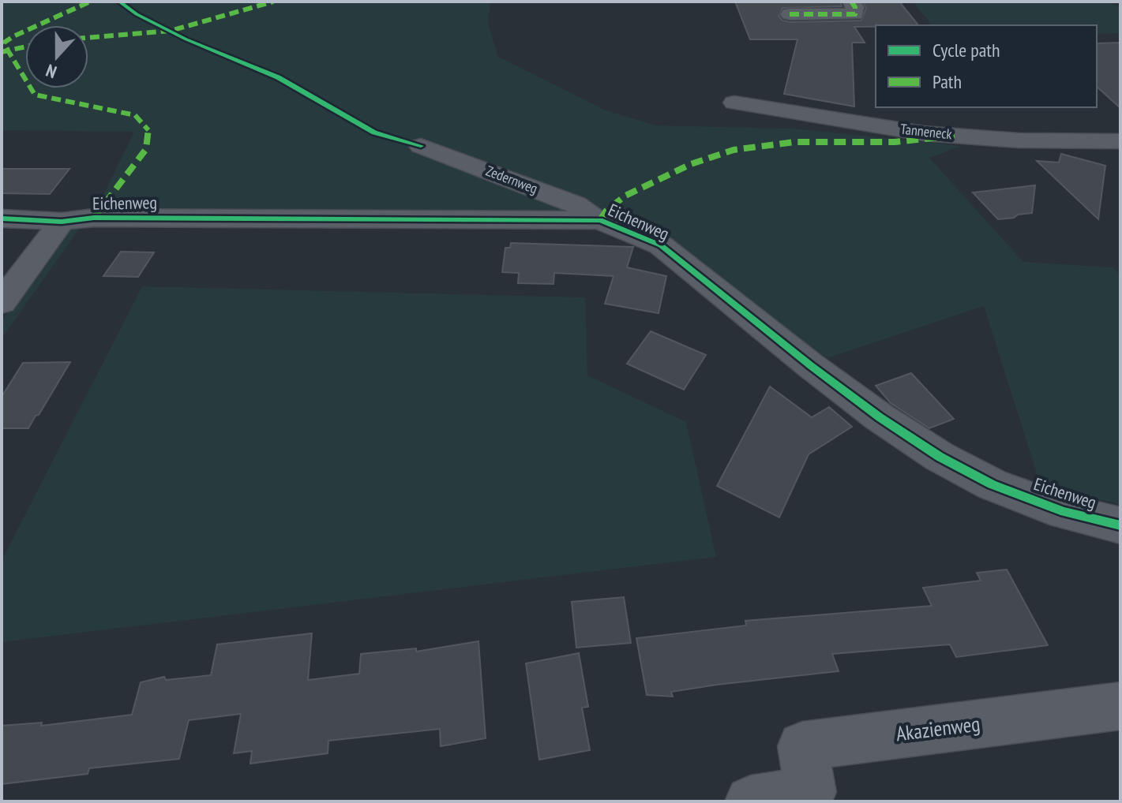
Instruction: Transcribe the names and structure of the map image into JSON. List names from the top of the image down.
{
  "streets": {
    "street": [
      "Tanneneck",
      "Zedernweg",
      "Eichenweg",
      "Akazienweg"
    ]
  },
  "crossings": [
    ["Zedernweg", "Eichenweg"]
  ],
  "legend": ["Cycle path", "Path"],
  "north": "bottom"
}
